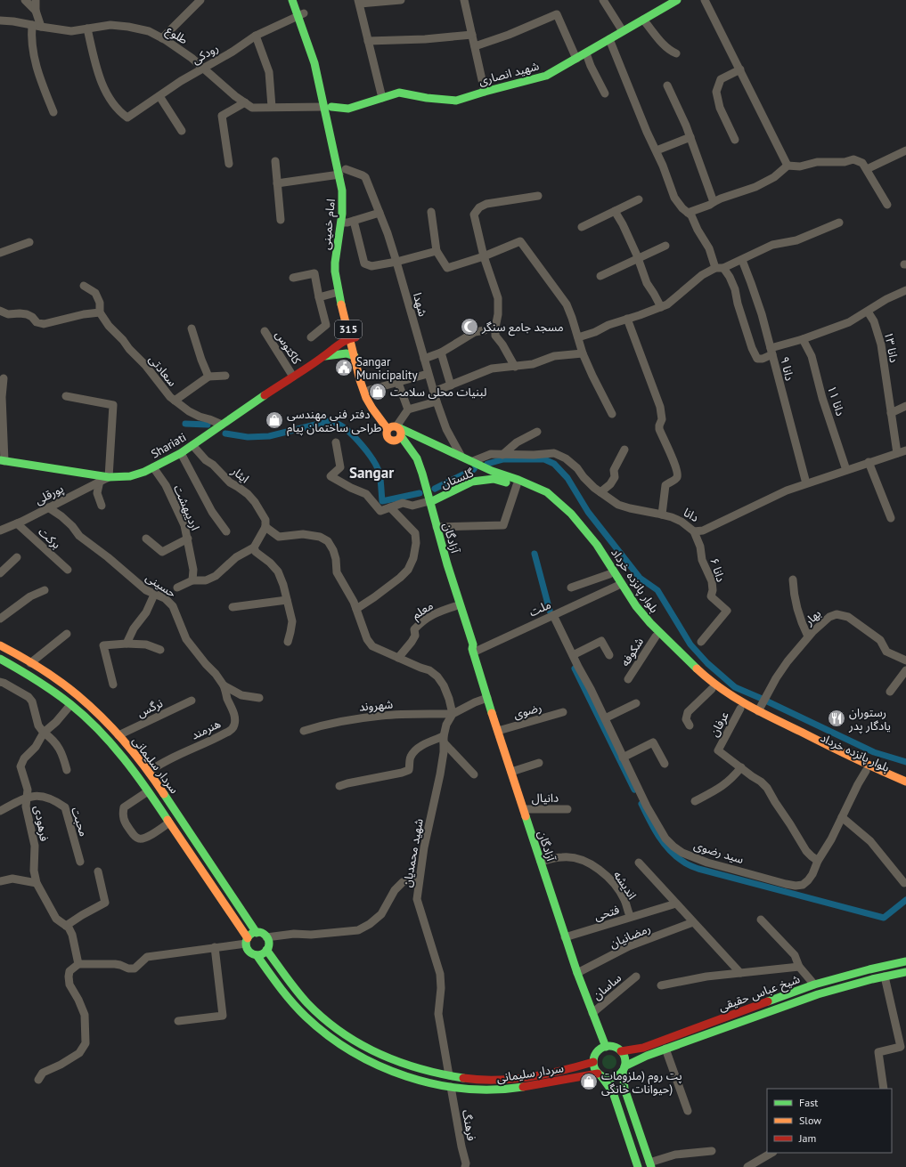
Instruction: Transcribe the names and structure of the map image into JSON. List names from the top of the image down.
{
  "streets": {
    "main road": [
      "شهید انصاری",
      "امام خمینی",
      "315",
      "Shariati",
      "گلستان",
      "آزادگان",
      "بلوار پانزده خرداد",
      "سردار سلیمانی",
      "شیخ عباس حقیقی"
    ],
    "street": [
      "طلوع",
      "رودکی",
      "شهدا",
      "کاکتوس",
      "دانا ۱۳",
      "دانا ۹",
      "سعادتی",
      "دانا ۱۱",
      "ایثار",
      "پورقلی",
      "اردیبهشت",
      "دانا",
      "برکت",
      "دانا ۶",
      "حسینی",
      "ملت",
      "معلم",
      "بهار",
      "شکوفه",
      "شهروند",
      "نرگس",
      "رضوی",
      "عرفان",
      "هنرمند",
      "دانیال",
      "محبت",
      "فرهودی",
      "سید رضوی",
      "شهید محمدیان",
      "اندیشه",
      "فتحی",
      "رمضانیان",
      "ساسان",
      "فرهنگ"
    ]
  },
  "crossings": [
    ["طلوع", "رودکی"],
    ["طلوع", "شهید انصاری"],
    ["طلوع", "امام خمینی"],
    ["رودکی", "امام خمینی"],
    ["شهید انصاری", "امام خمینی"],
    ["امام خمینی", "شهدا"],
    ["امام خمینی", "Shariati"],
    ["امام خمینی", "آزادگان"],
    ["امام خمینی", "بلوار پانزده خرداد"],
    ["شهدا", "بلوار پانزده خرداد"],
    ["کاکتوس", "Shariati"],
    ["دانا ۱۳", "دانا"],
    ["دانا ۹", "دانا"],
    ["سعادتی", "Shariati"],
    ["دانا ۱۱", "دانا"],
    ["Shariati", "ایثار"],
    ["Shariati", "پورقلی"],
    ["Shariati", "اردیبهشت"],
    ["گلستان", "آزادگان"],
    ["گلستان", "بلوار پانزده خرداد"],
    ["پورقلی", "برکت"],
    ["پورقلی", "حسینی"],
    ["دانا", "دانا ۶"],
    ["دانا", "بلوار پانزده خرداد"],
    ["آزادگان", "بلوار پانزده خرداد"],
    ["آزادگان", "ملت"],
    ["آزادگان", "معلم"],
    ["آزادگان", "رضوی"],
    ["آزادگان", "سردار سلیمانی"],
    ["آزادگان", "دانیال"],
    ["آزادگان", "اندیشه"],
    ["آزادگان", "فتحی"],
    ["آزادگان", "رمضانیان"],
    ["آزادگان", "ساسان"],
    ["آزادگان", "شیخ عباس حقیقی"],
    ["بلوار پانزده خرداد", "ملت"],
    ["بلوار پانزده خرداد", "بهار"],
    ["بلوار پانزده خرداد", "شکوفه"],
    ["بلوار پانزده خرداد", "عرفان"],
    ["بلوار پانزده خرداد", "سید رضوی"],
    ["حسینی", "هنرمند"],
    ["ملت", "سید رضوی"],
    ["شهروند", "شهید محمدیان"],
    ["نرگس", "سردار سلیمانی"],
    ["هنرمند", "سردار سلیمانی"],
    ["سردار سلیمانی", "فرهودی"],
    ["سردار سلیمانی", "شهید محمدیان"],
    ["سردار سلیمانی", "شیخ عباس حقیقی"],
    ["سردار سلیمانی", "فرهنگ"],
    ["محبت", "فرهودی"]
  ],
  "districts": ["Sangar"],
  "places": {
    "mosque": ["مسجد جامع سنگر"],
    "public building": ["Sangar Municipality"],
    "shop": ["لبنیات محلی سلامت", "دفتر فنی مهندسی طراحی ساختمان پیام", "پت روم (ملزومات حیوانات خانگی)"],
    "restaurant": ["رستوران یادگار پدر"]
  },
  "legend": ["Fast", "Slow", "Jam"]
}
